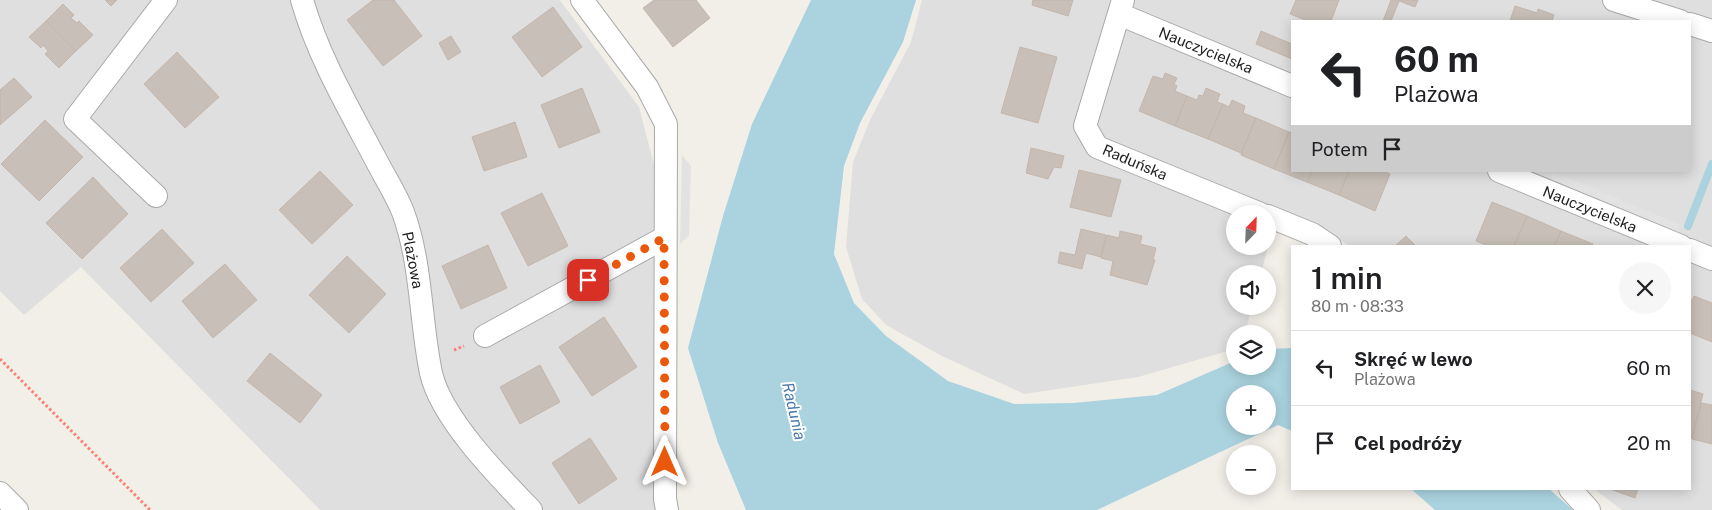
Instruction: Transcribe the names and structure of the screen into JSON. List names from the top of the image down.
{
  "streets": {
    "street": ["Nauczycielska", "Raduńska", "Plażowa"]
  },
  "crossings": [
    ["Nauczycielska", "Raduńska"]
  ],
  "water": ["Radunia"],
  "north": "top right",
  "page": {
    "turn": ["60 m", "Plażowa"],
    "then": "Potem",
    "map_buttons": ["+", "−"],
    "heading": ["1 min", "80 m · 08:33"],
    "list": [
      {
        "name": "Skręć w lewo",
        "note": "Plażowa",
        "value": "60 m"
      },
      {
        "name": "Cel podróży",
        "value": "20 m"
      }
    ]
  }
}
